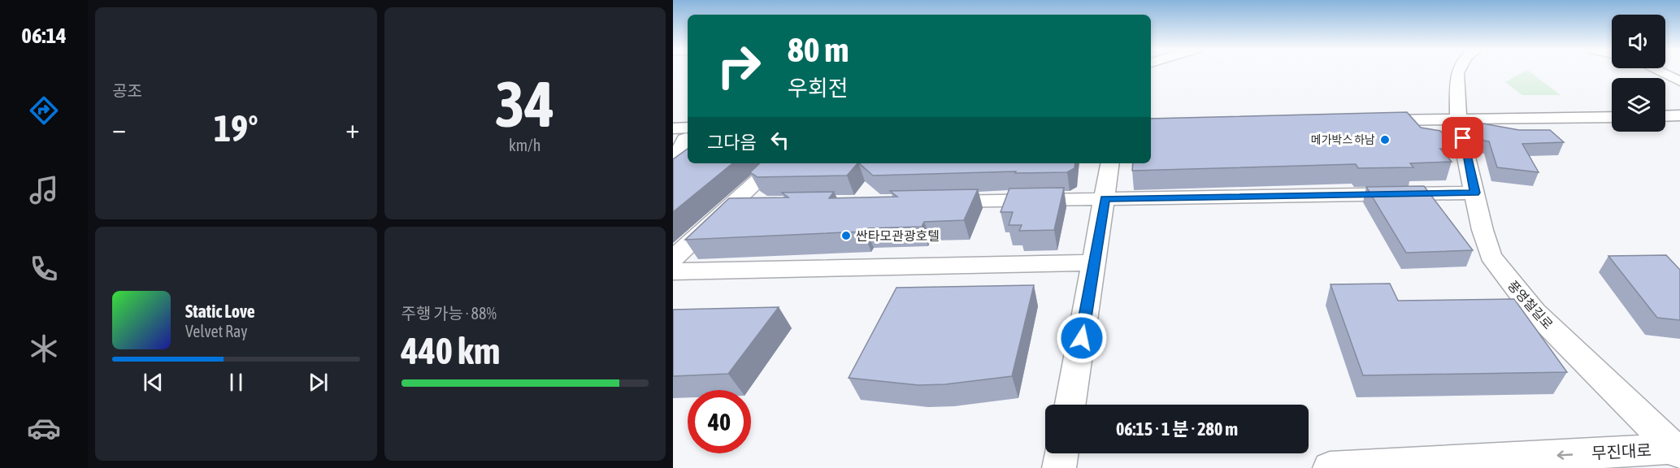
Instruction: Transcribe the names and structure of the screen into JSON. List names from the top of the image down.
{
  "streets": {
    "street": ["풍영철길로", "무진대로"]
  },
  "crossings": [
    ["풍영철길로", "무진대로"]
  ],
  "one_way": ["무진대로"],
  "places": ["메가박스 하남", "싼타모관광호텔"],
  "page": {
    "tabs": "06:14",
    "tile": [
      "공조",
      ["34", "km/h"],
      ["주행 가능 · 88%", "440 km"]
    ],
    "turn": ["80 m", "우회전"],
    "heat": ["−", "19°", "+"],
    "then": "그다음",
    "song": ["Static Love", "Velvet Ray"],
    "limit": "40",
    "trip": "06:15 · 1 분 · 280 m"
  }
}
